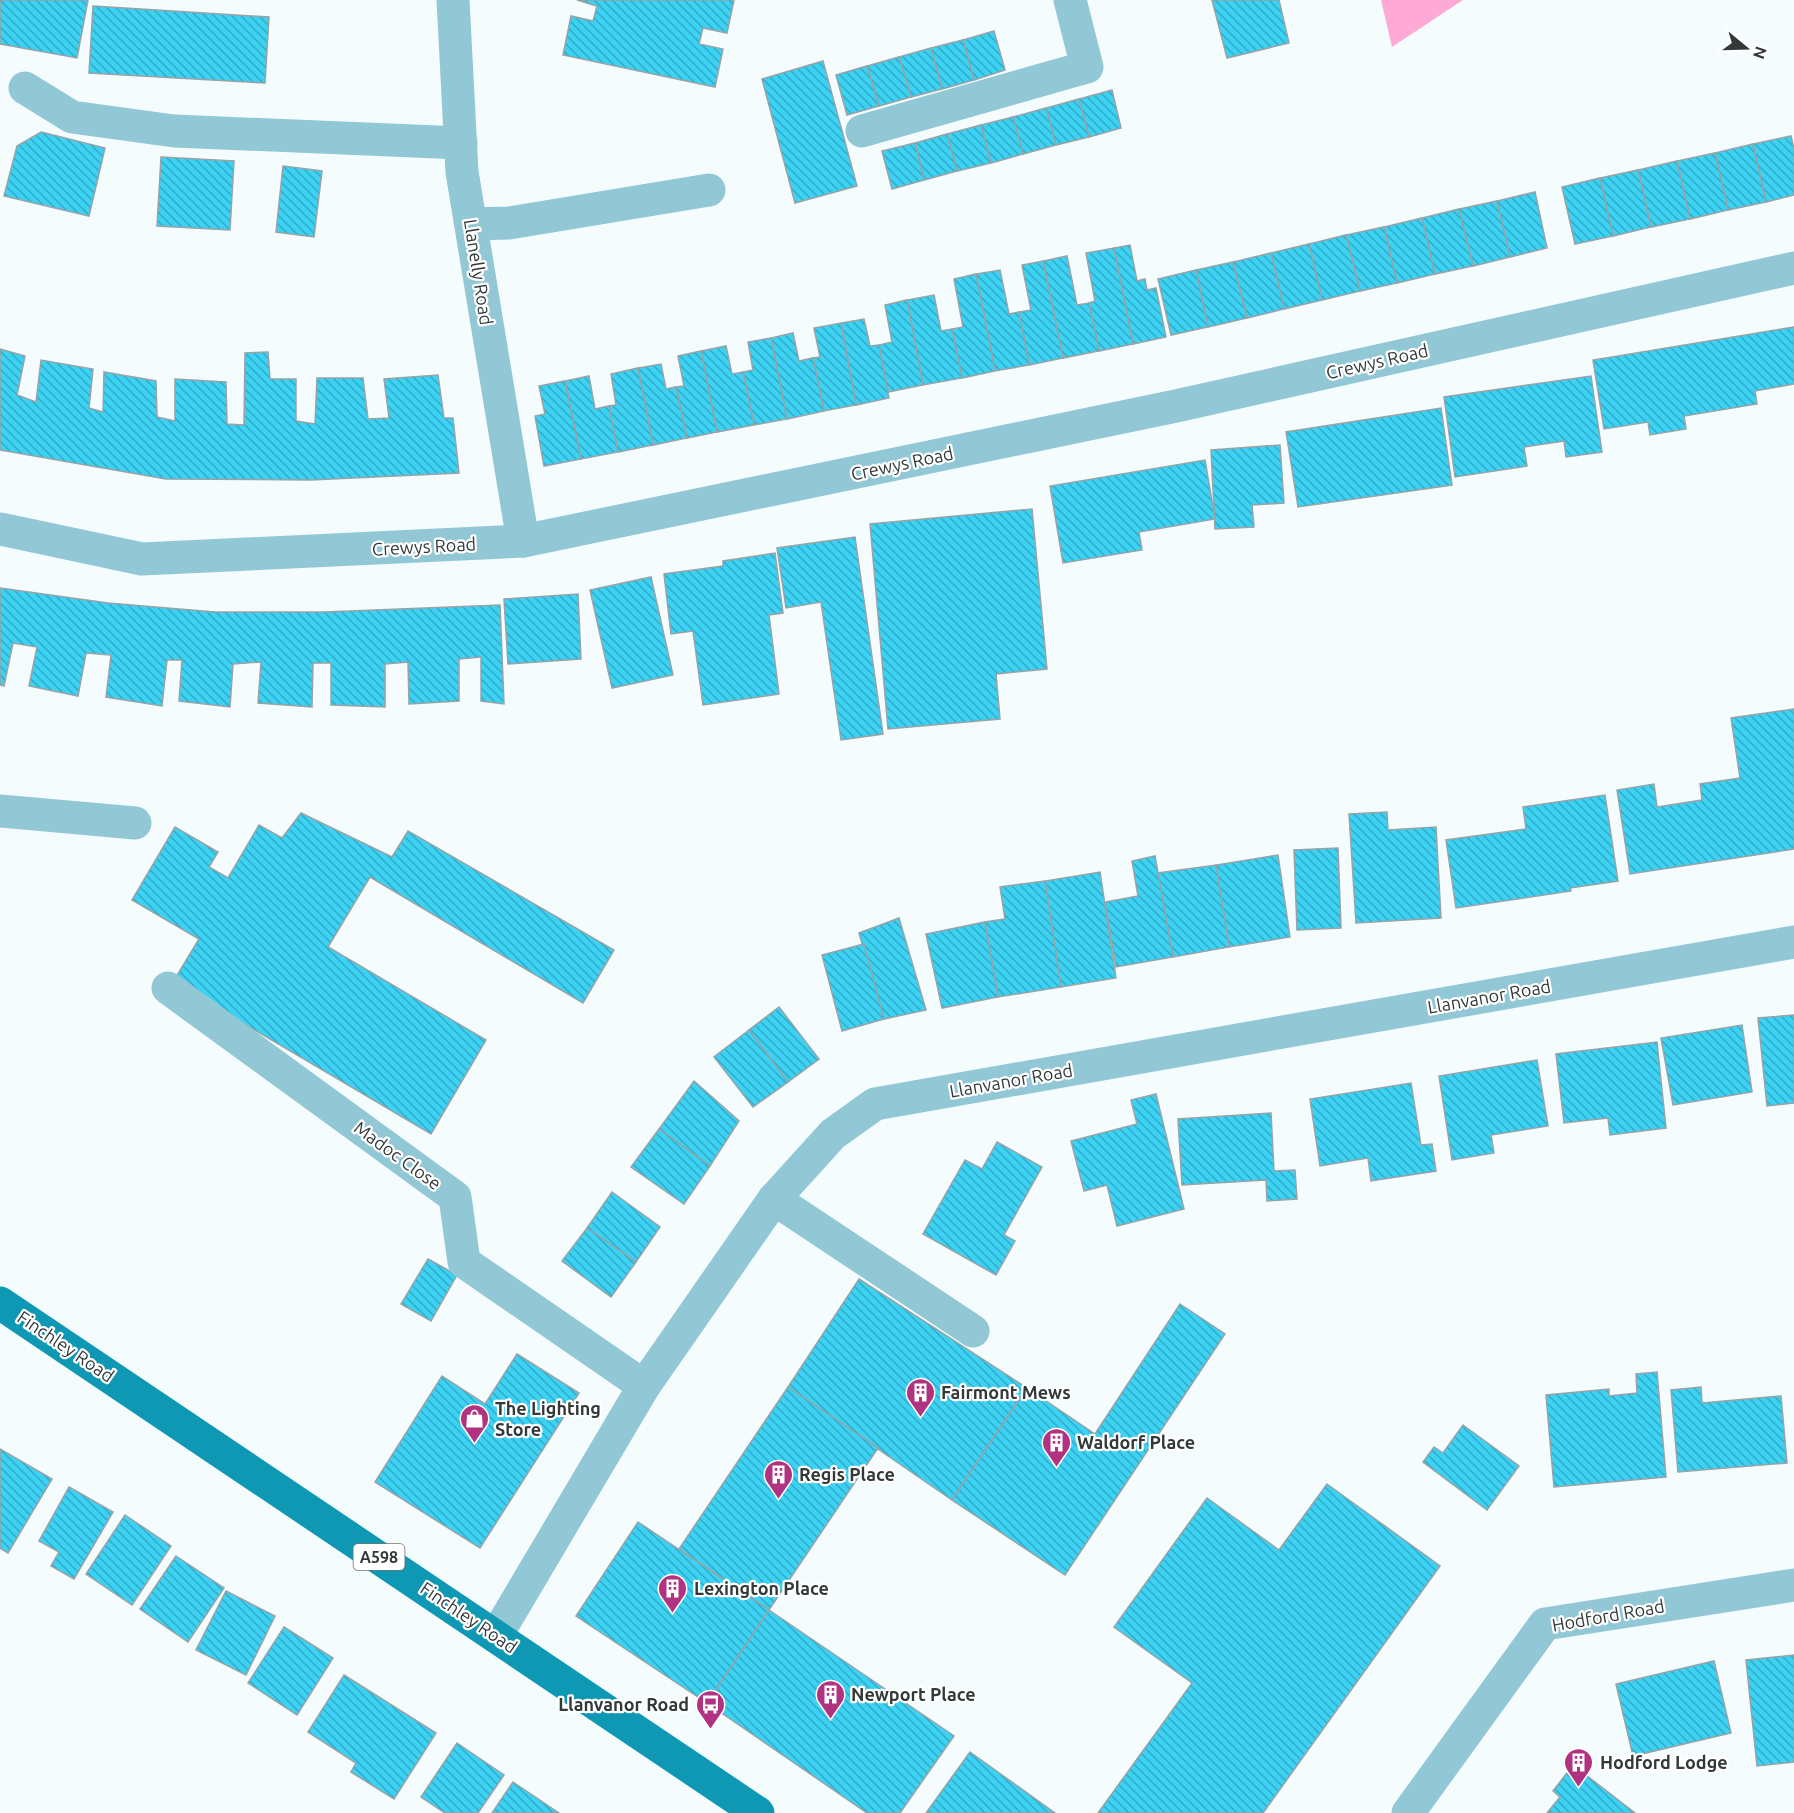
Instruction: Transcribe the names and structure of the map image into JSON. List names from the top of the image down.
{
  "streets": {
    "main road": ["Finchley Road", "A598"],
    "street": [
      "Llanelly Road",
      "Crewys Road",
      "Llanvanor Road",
      "Madoc Close",
      "Hodford Road"
    ]
  },
  "crossings": [
    ["Llanelly Road", "Crewys Road"],
    ["Llanvanor Road", "Madoc Close"],
    ["Llanvanor Road", "Finchley Road"]
  ],
  "places": {
    "building": [
      "Fairmont Mews",
      "Waldorf Place",
      "Regis Place",
      "Lexington Place",
      "Newport Place",
      "Hodford Lodge"
    ],
    "shop": ["The Lighting Store"],
    "bus stop": ["Llanvanor Road"]
  },
  "north": "right"
}
